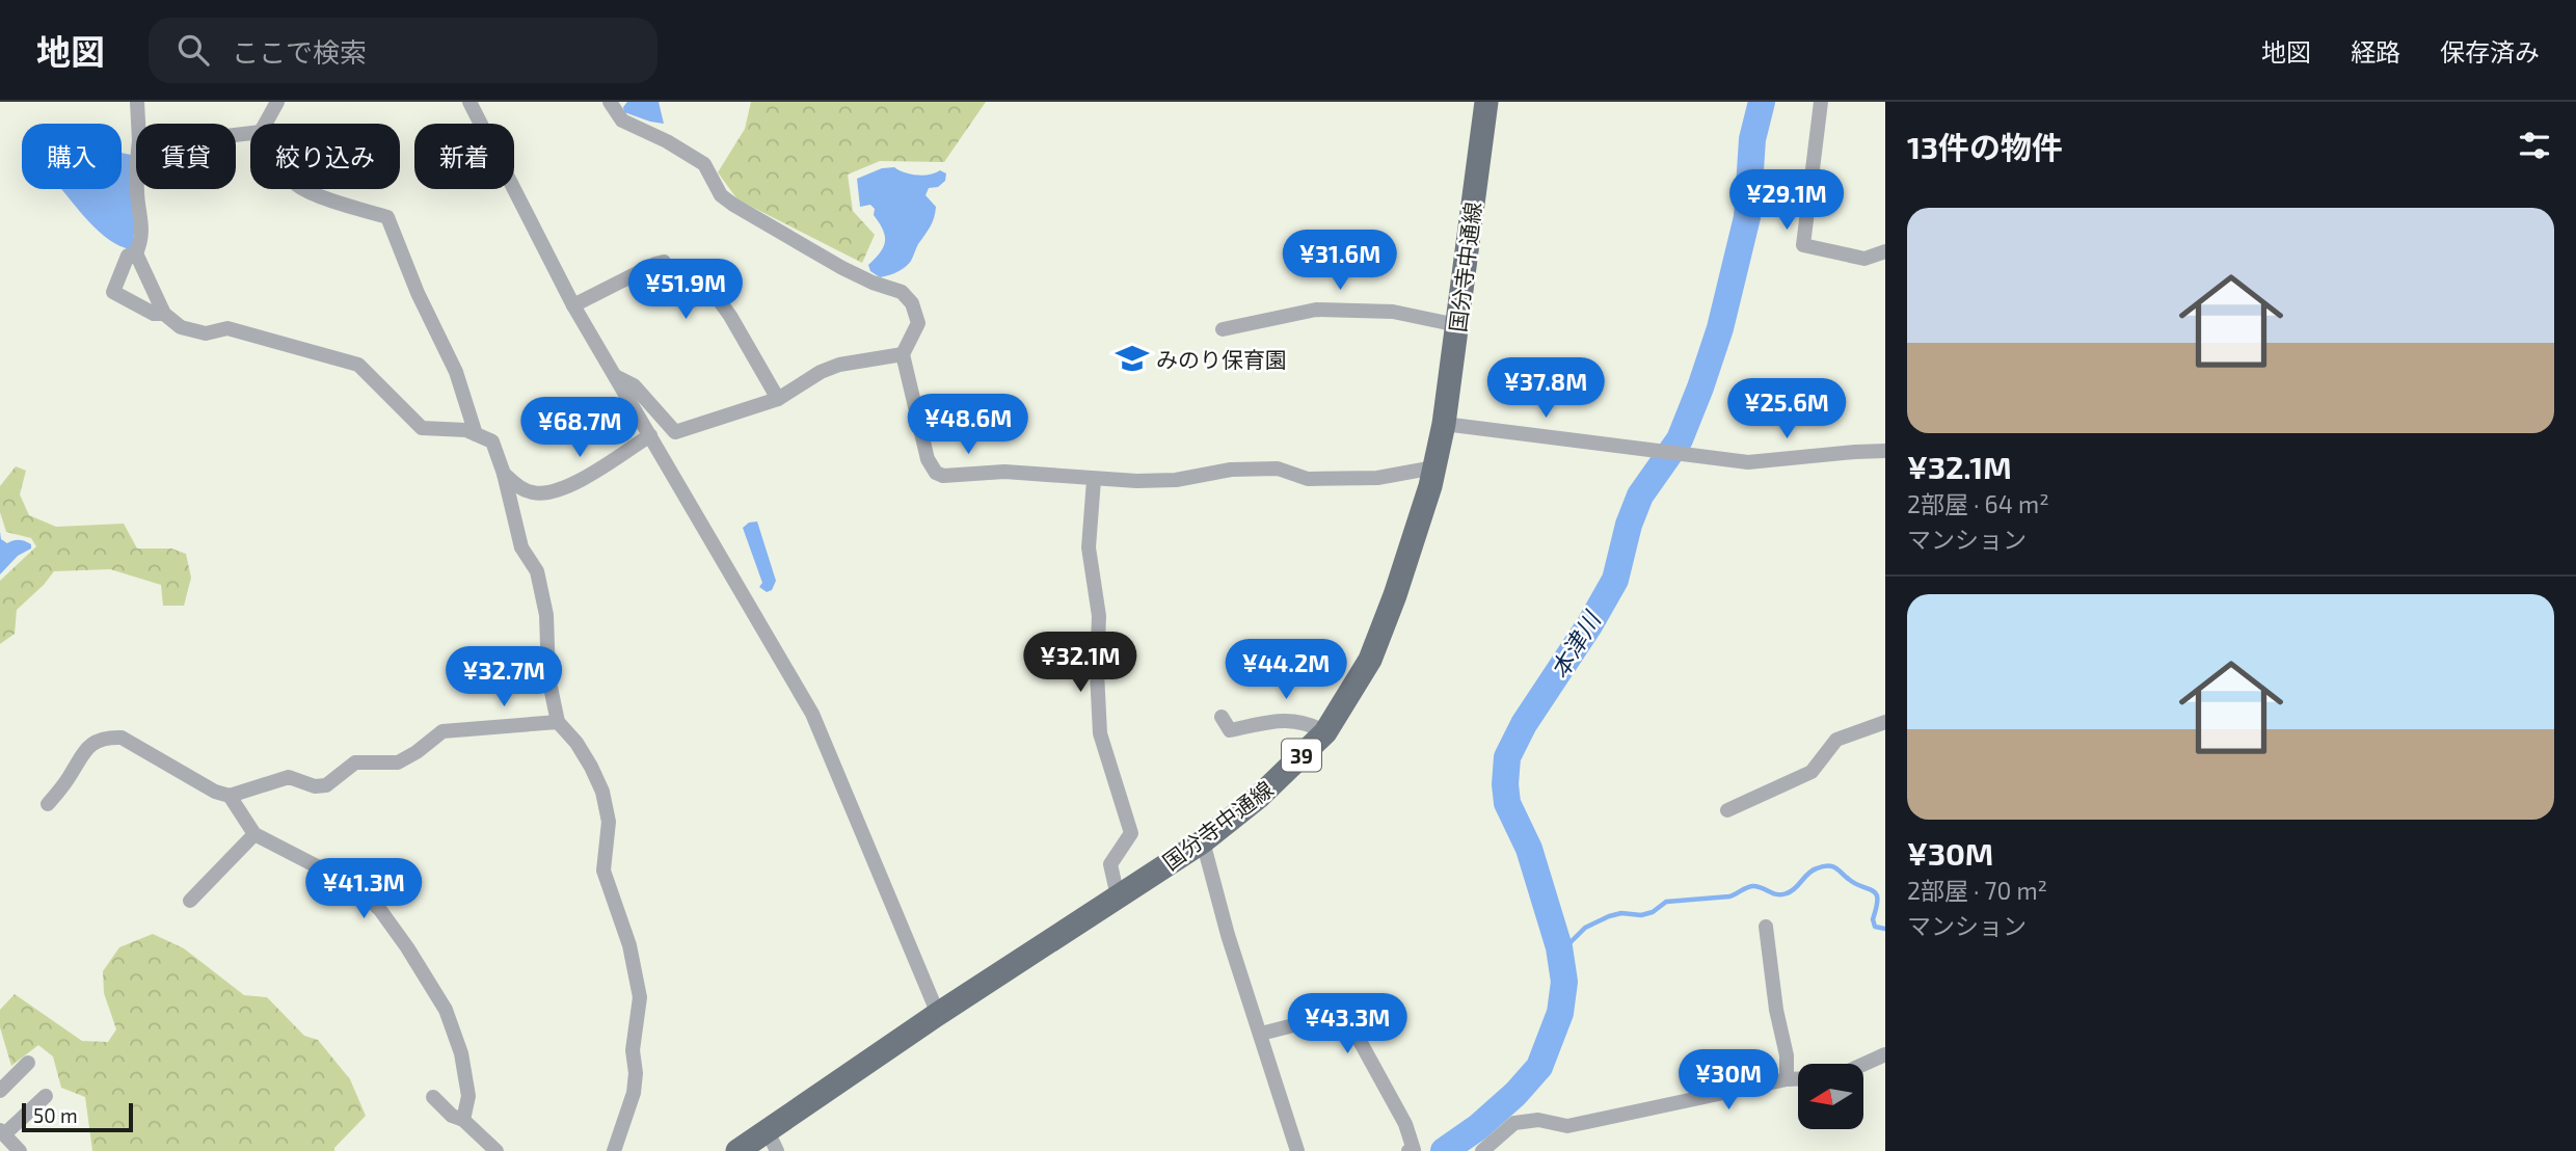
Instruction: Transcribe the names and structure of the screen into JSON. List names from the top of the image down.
{
  "streets": {
    "main road": ["国分寺中通線", "39"]
  },
  "water": ["本津川"],
  "places": {
    "school or university": ["みのり保育園"]
  },
  "scale_bar": "50 m",
  "north": "left",
  "page": {
    "header": "地図",
    "search": "ここで検索",
    "nav": ["地図", "経路", "保存済み"],
    "heading": "13件の物件",
    "chip": [
      "購入",
      "賃貸",
      "絞り込み",
      "新着"
    ],
    "price": [
      "¥29.1M",
      "¥31.6M",
      "¥51.9M",
      "¥37.8M",
      "¥25.6M",
      "¥48.6M",
      "¥68.7M",
      "¥32.1M",
      "¥44.2M",
      "¥32.7M",
      "¥41.3M",
      "¥43.3M",
      "¥30M"
    ],
    "list": [
      {
        "name": "¥32.1M",
        "note": "2部屋 · 64 m² · マンション"
      },
      {
        "name": "¥30M",
        "note": "2部屋 · 70 m² · マンション"
      }
    ],
    "scale": "50 m"
  }
}
